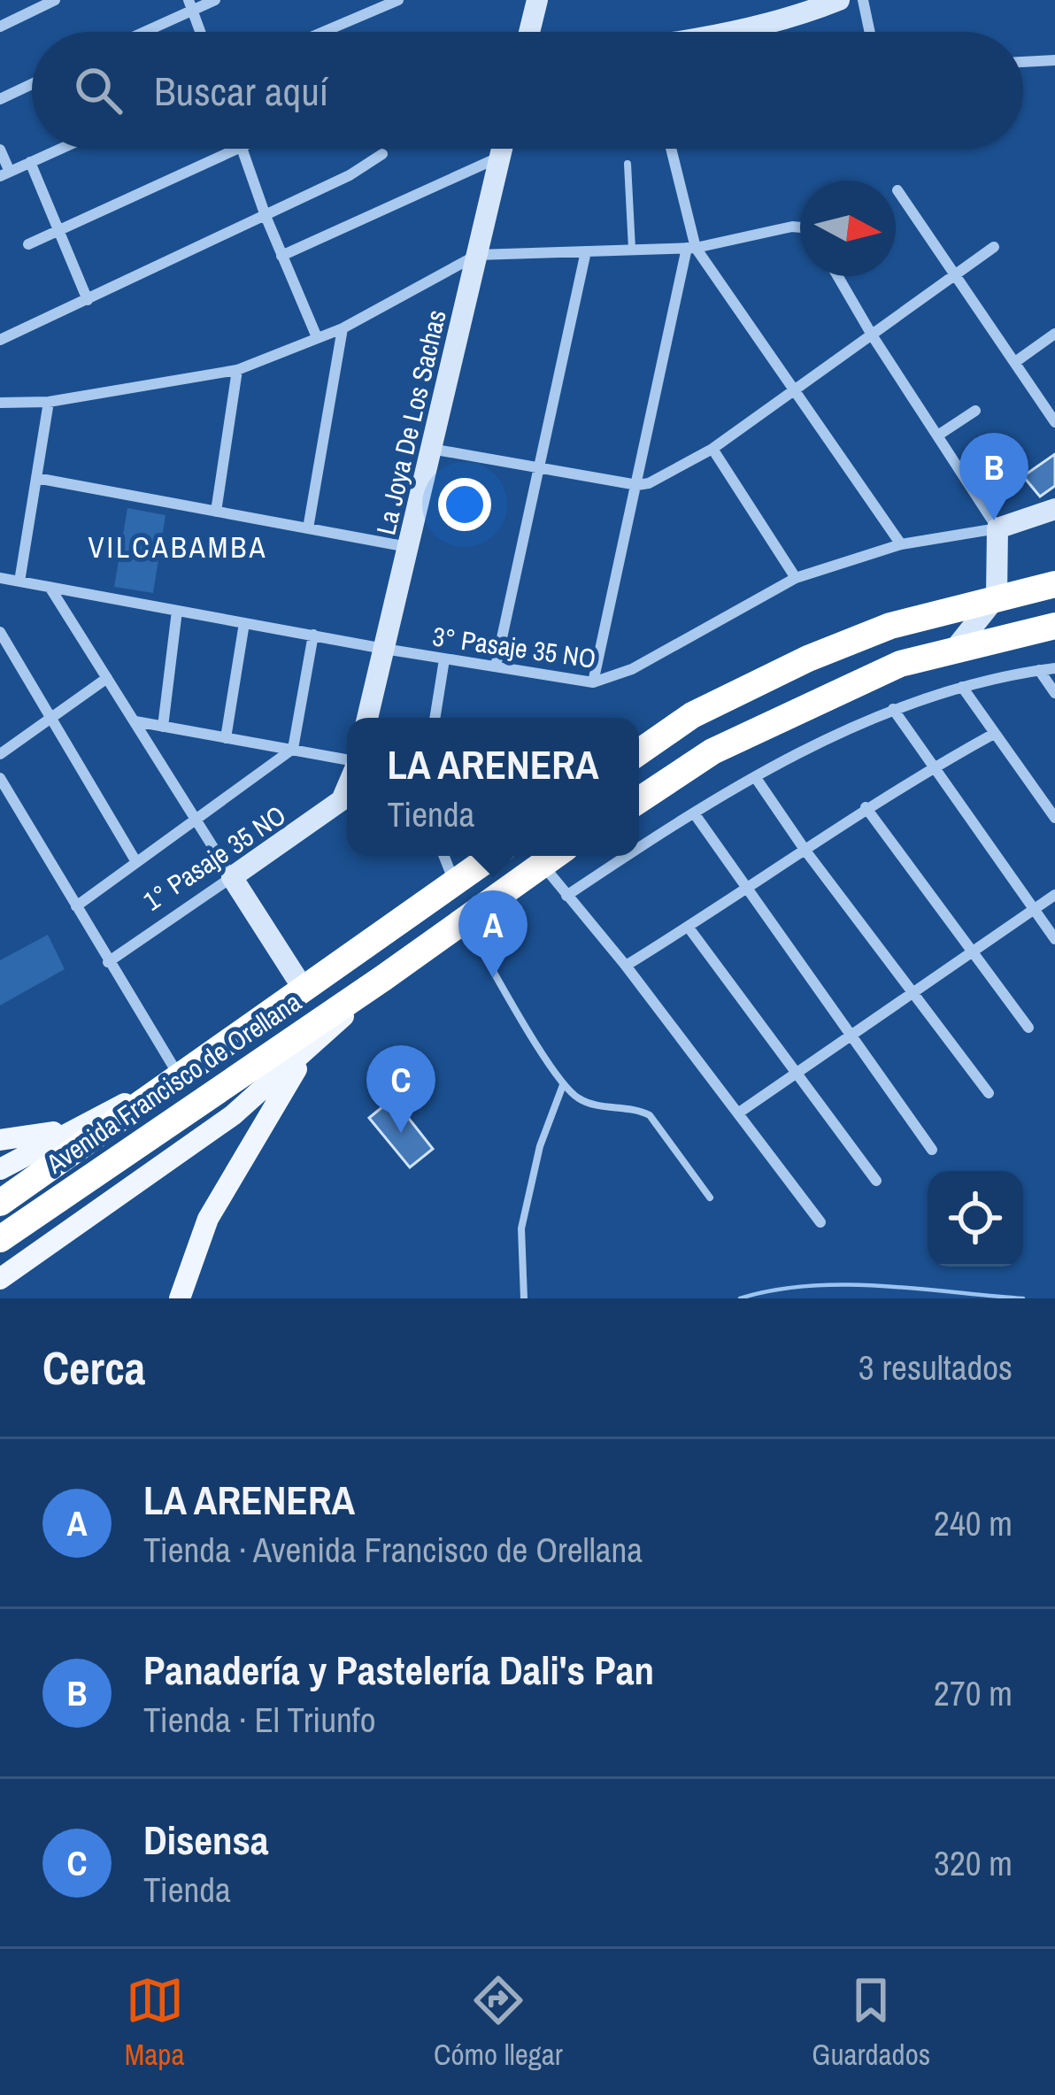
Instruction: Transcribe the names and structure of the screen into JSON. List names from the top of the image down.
{
  "streets": {
    "highway": ["Avenida Francisco de Orellana"],
    "street": ["La Joya De Los Sachas", "3° Pasaje 35 NO", "1° Pasaje 35 NO"]
  },
  "crossings": [
    ["La Joya De Los Sachas", "3° Pasaje 35 NO"]
  ],
  "districts": ["VILCABAMBA"],
  "north": "right",
  "page": {
    "search": "Buscar aquí",
    "pins": ["B", "A", "C"],
    "popup": ["LA ARENERA", "Tienda"],
    "heading": ["Cerca", "3 resultados"],
    "list": [
      {
        "mark": "A",
        "name": "LA ARENERA",
        "note": "Tienda · Avenida Francisco de Orellana",
        "value": "240 m"
      },
      {
        "mark": "B",
        "name": "Panadería y Pastelería Dali's Pan",
        "note": "Tienda · El Triunfo",
        "value": "270 m"
      },
      {
        "mark": "C",
        "name": "Disensa",
        "note": "Tienda",
        "value": "320 m"
      }
    ],
    "nav": ["Mapa", "Cómo llegar", "Guardados"]
  }
}
